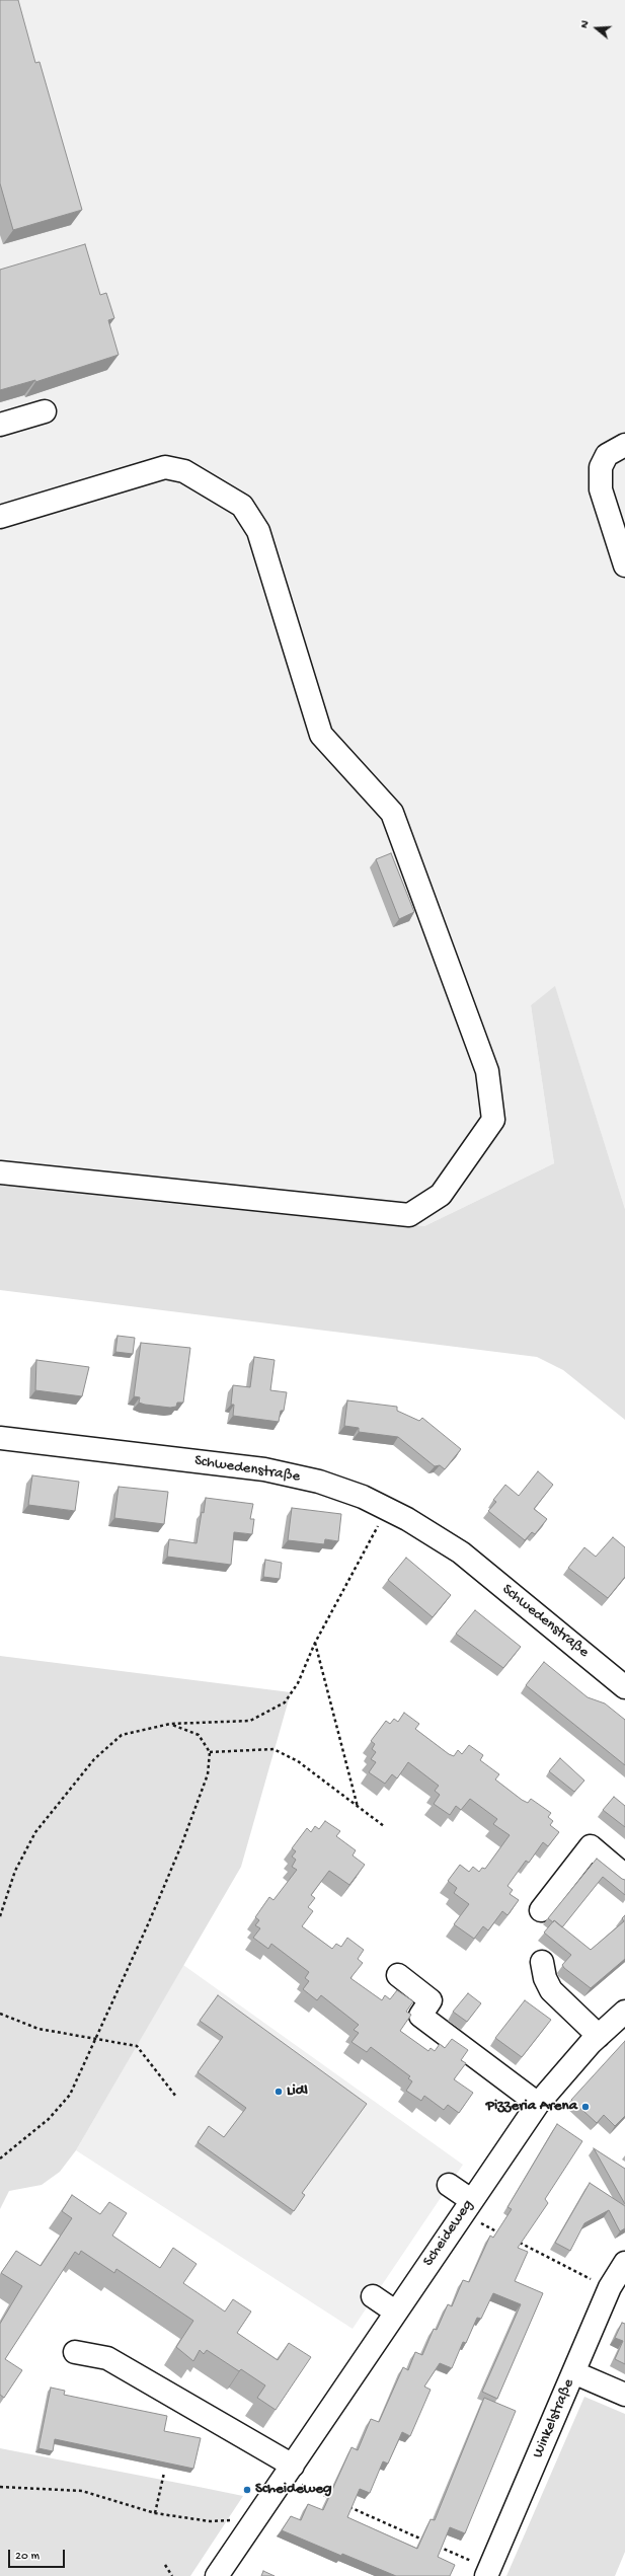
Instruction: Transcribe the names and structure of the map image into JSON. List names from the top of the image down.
{
  "streets": {
    "street": ["Schwedenstraße", "Scheideweg", "Winkelstraße"]
  },
  "places": ["Lidl", "Pizzeria Arena", "Scheideweg"],
  "scale_bar": "20 m",
  "north": "left"
}
